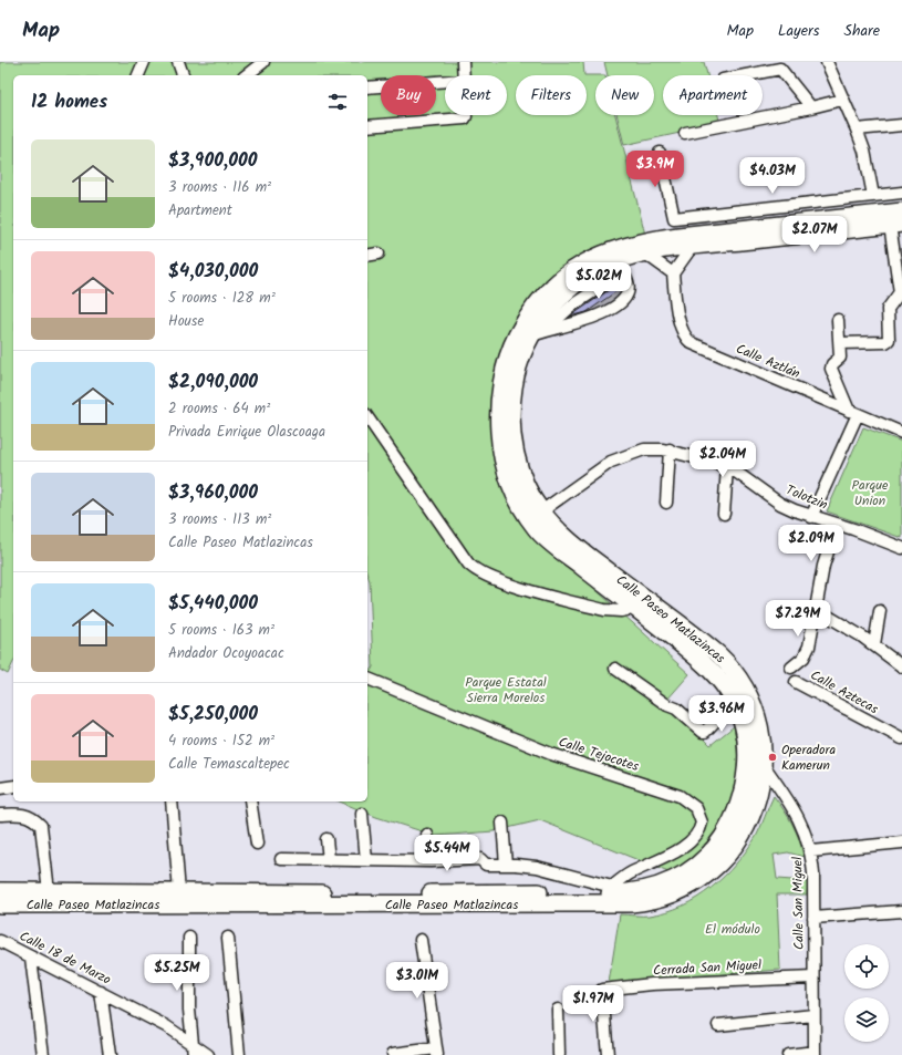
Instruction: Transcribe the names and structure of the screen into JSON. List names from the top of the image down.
{
  "streets": {
    "highway": ["Calle Paseo Matlazincas"],
    "street": [
      "Calle Aztlán",
      "Tolotzin",
      "Calle Aztecas",
      "Calle Tejocotes",
      "Calle San Miguel",
      "Calle 18 de Marzo",
      "Cerrada San Miguel"
    ]
  },
  "crossings": [
    ["Tolotzin", "Calle Paseo Matlazincas"],
    ["Calle Paseo Matlazincas", "Calle Tejocotes"],
    ["Calle Paseo Matlazincas", "Calle San Miguel"],
    ["Calle San Miguel", "Cerrada San Miguel"]
  ],
  "parks": ["Parque Union", "Parque Estatal Sierra Morelos", "El módulo"],
  "places": ["Operadora Kamerun"],
  "page": {
    "header": "Map",
    "nav": ["Map", "Layers", "Share"],
    "chip": [
      "Buy",
      "Rent",
      "Filters",
      "New",
      "Apartment"
    ],
    "heading": "12 homes",
    "list": [
      {
        "name": "$3,900,000",
        "note": "3 rooms · 116 m² · Apartment"
      },
      {
        "name": "$4,030,000",
        "note": "5 rooms · 128 m² · House"
      },
      {
        "name": "$2,090,000",
        "note": "2 rooms · 64 m² · Privada Enrique Olascoaga"
      },
      {
        "name": "$3,960,000",
        "note": "3 rooms · 113 m² · Calle Paseo Matlazincas"
      },
      {
        "name": "$5,440,000",
        "note": "5 rooms · 163 m² · Andador Ocoyoacac"
      },
      {
        "name": "$5,250,000",
        "note": "4 rooms · 152 m² · Calle Temascaltepec"
      }
    ],
    "price": [
      "$3.9M",
      "$4.03M",
      "$2.07M",
      "$5.02M",
      "$2.04M",
      "$2.09M",
      "$7.29M",
      "$3.96M",
      "$5.44M",
      "$5.25M",
      "$3.01M",
      "$1.97M"
    ]
  }
}
